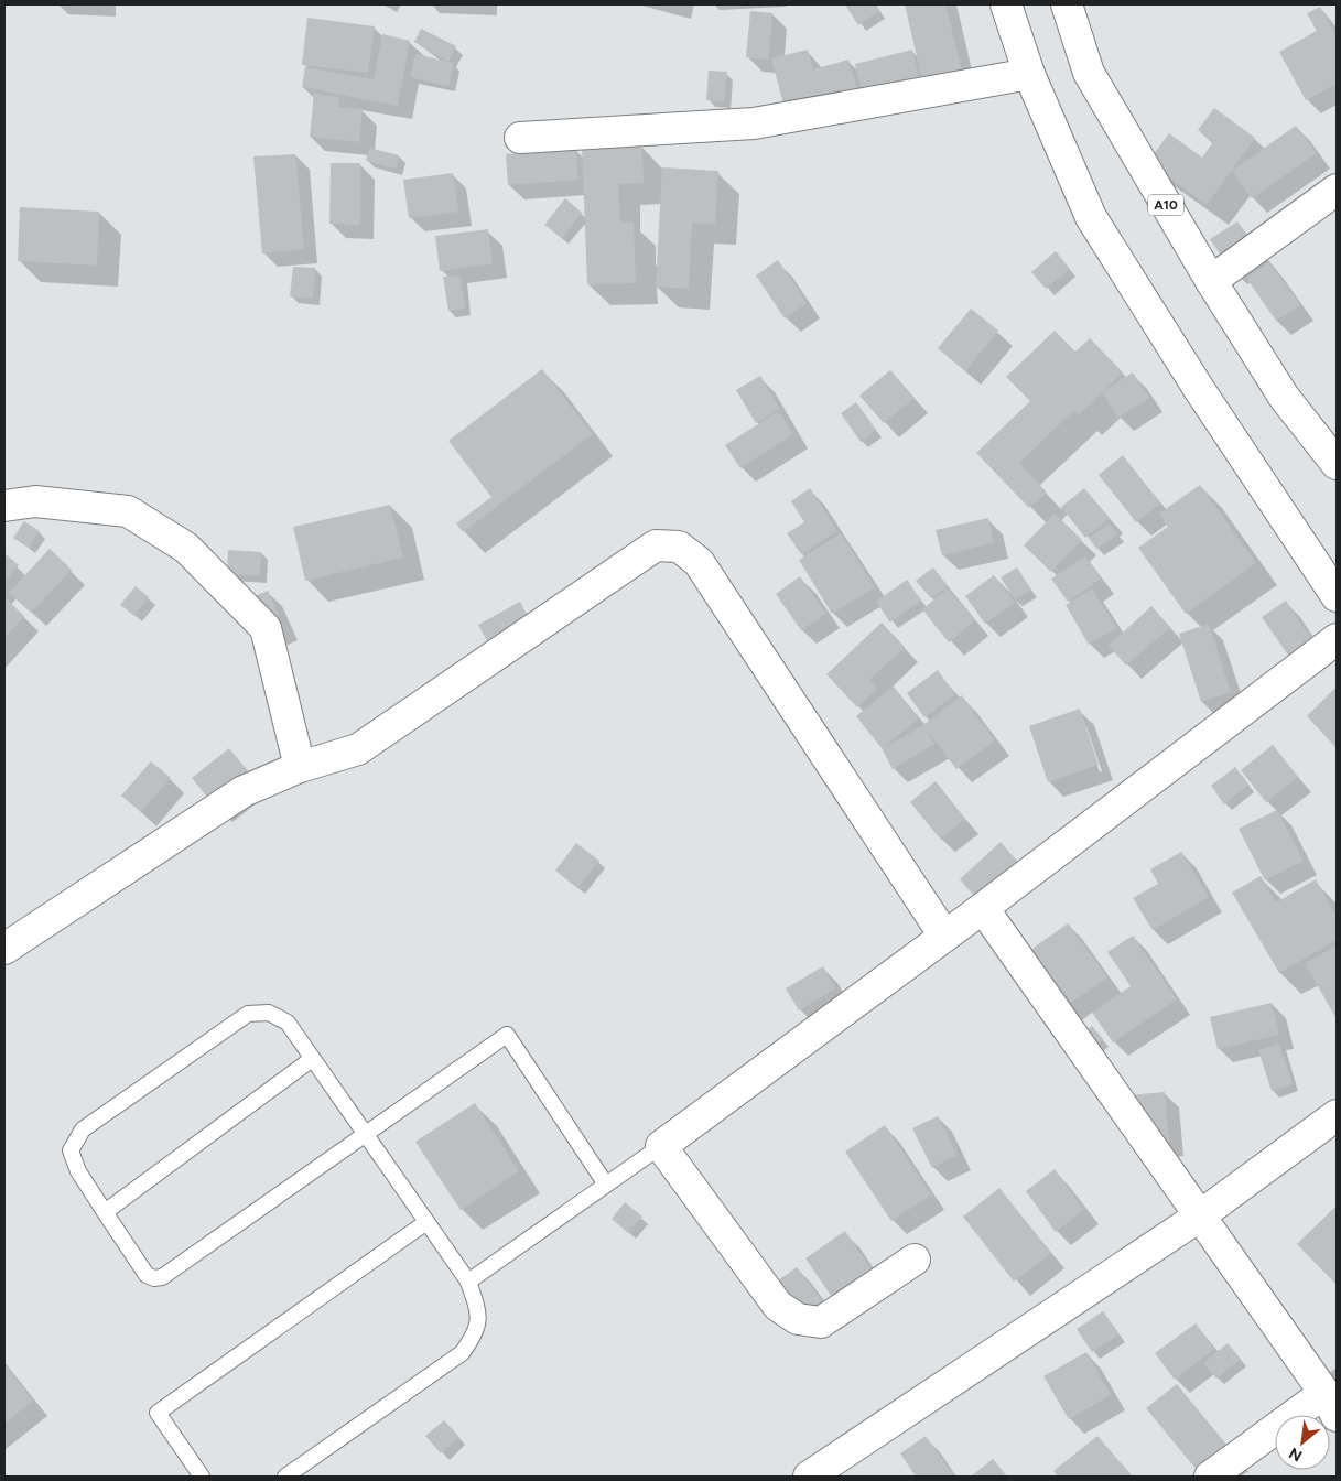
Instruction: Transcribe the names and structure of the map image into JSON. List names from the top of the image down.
{
  "streets": {
    "main road": ["A10"]
  },
  "north": "bottom left"
}
